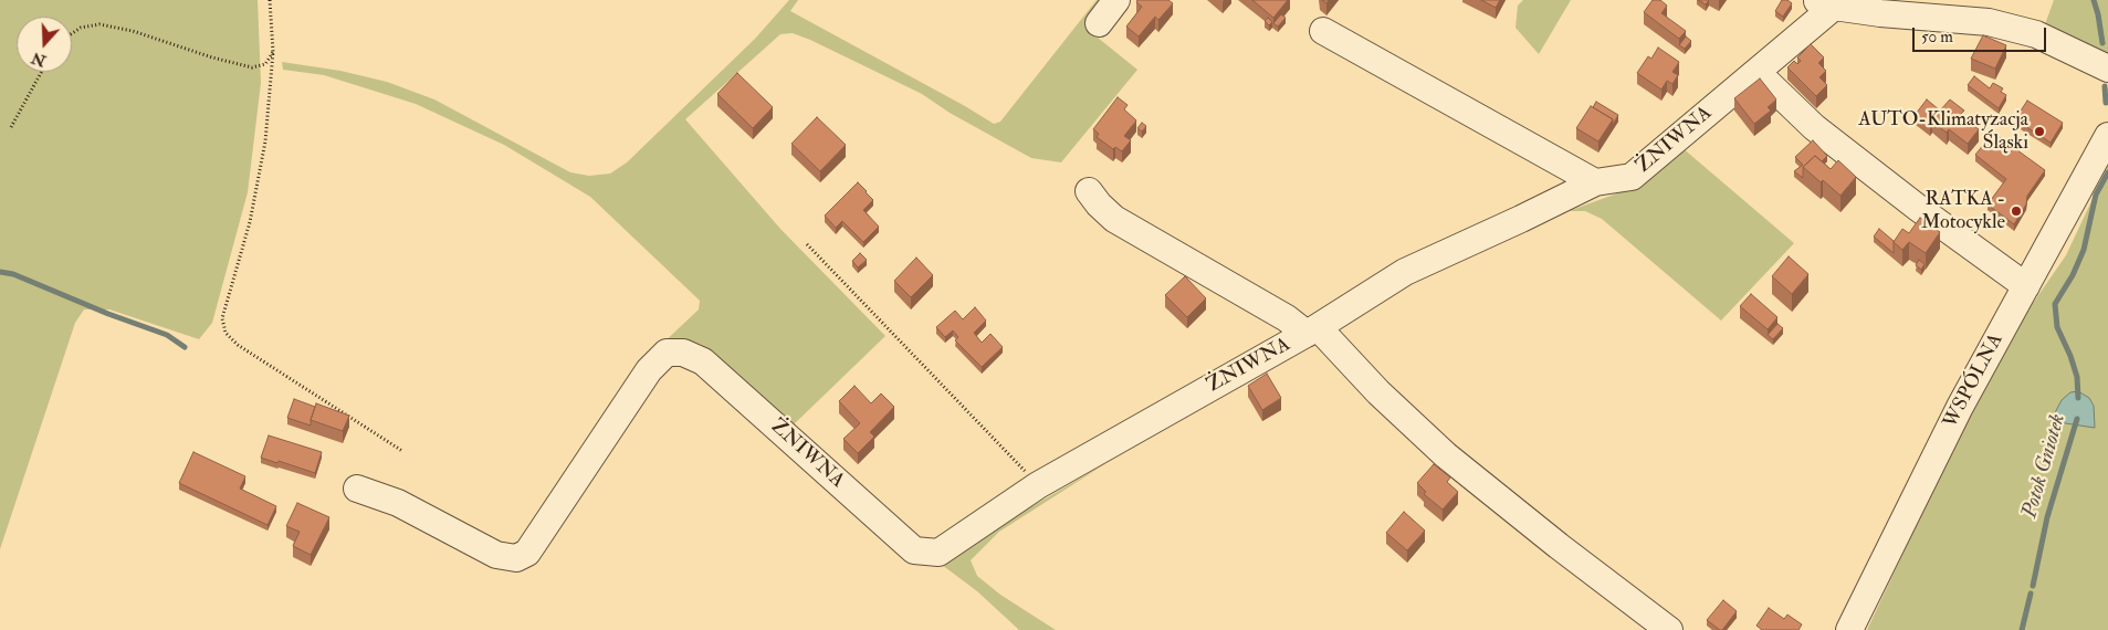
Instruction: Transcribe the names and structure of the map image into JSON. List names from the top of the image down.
{
  "streets": {
    "street": ["ŻNIWNA", "WSPÓLNA"]
  },
  "water": ["Potok Gniotek"],
  "places": ["AUTO-Klimatyzacja Śląski", "RATKA - Motocykle"],
  "scale_bar": "50 m",
  "north": "bottom"
}
